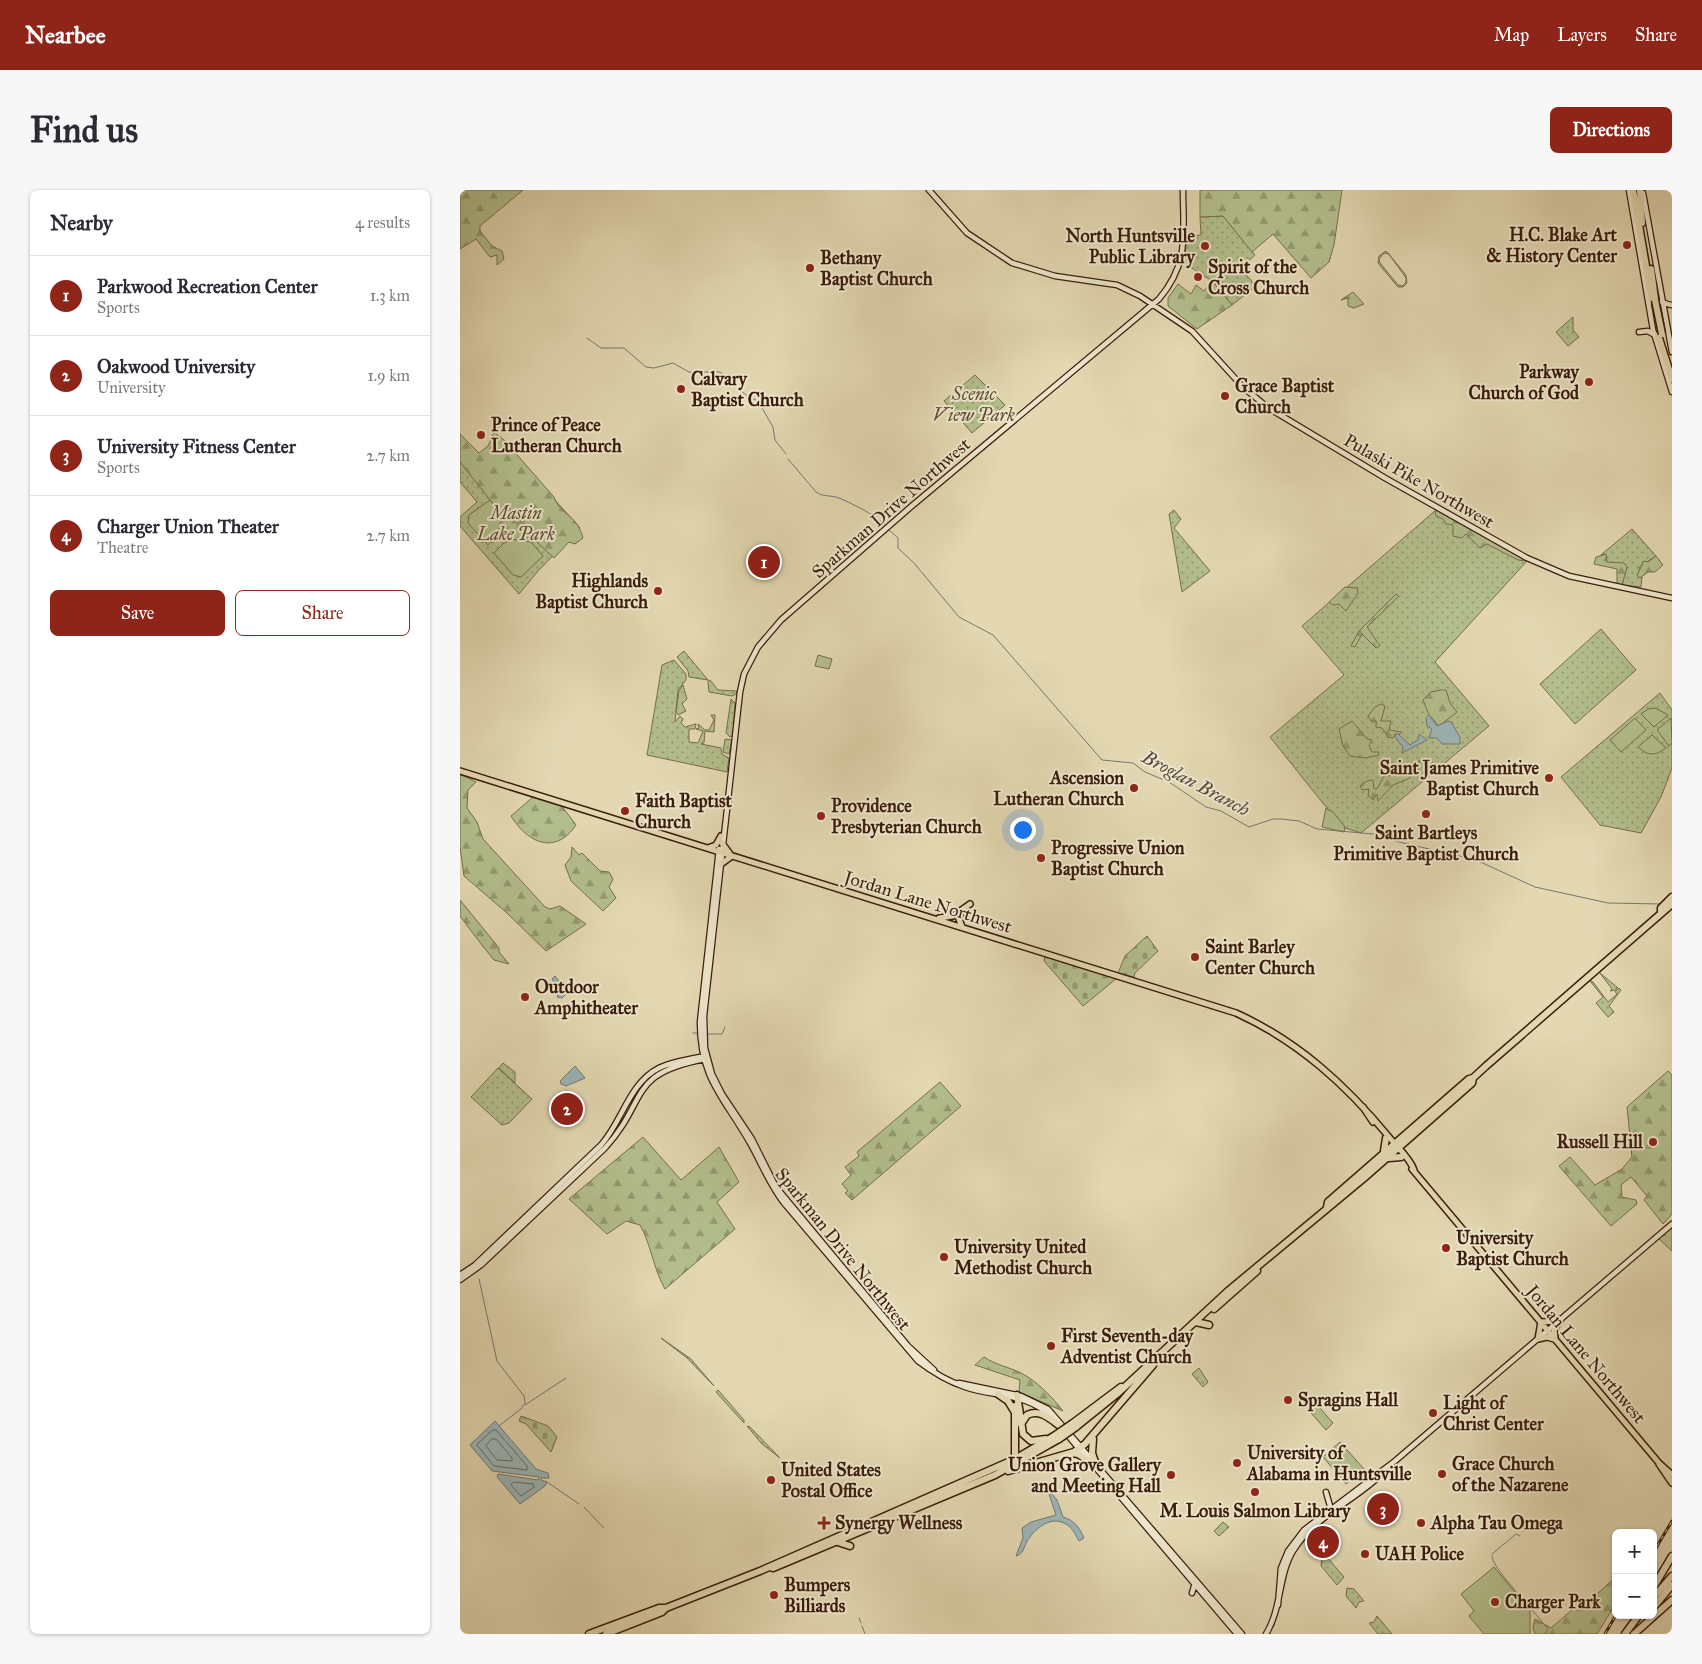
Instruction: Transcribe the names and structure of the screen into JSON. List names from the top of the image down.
{
  "streets": {
    "main road": ["Pulaski Pike Northwest", "Sparkman Drive Northwest", "Jordan Lane Northwest"]
  },
  "crossings": [
    ["Pulaski Pike Northwest", "Sparkman Drive Northwest"],
    ["Sparkman Drive Northwest", "Jordan Lane Northwest"]
  ],
  "water": ["Broglan Branch"],
  "parks": ["Scenic View Park", "Mastin Lake Park"],
  "places": {
    "other": [
      "H.C. Blake Art & History Center",
      "North Huntsville Public Library",
      "Bethany Baptist Church",
      "Spirit of the Cross Church",
      "Parkway Church of God",
      "Calvary Baptist Church",
      "Grace Baptist Church",
      "Prince of Peace Lutheran Church",
      "Highlands Baptist Church",
      "Saint James Primitive Baptist Church",
      "Ascension Lutheran Church",
      "Faith Baptist Church",
      "Saint Bartleys Primitive Baptist Church",
      "Providence Presbyterian Church",
      "Progressive Union Baptist Church",
      "Saint Barley Center Church",
      "Outdoor Amphitheater",
      "Russell Hill",
      "University Baptist Church",
      "University United Methodist Church",
      "First Seventh-day Adventist Church",
      "Spragins Hall",
      "Light of Christ Center",
      "University of Alabama in Huntsville",
      "Grace Church of the Nazarene",
      "Union Grove Gallery and Meeting Hall",
      "United States Postal Office",
      "M. Louis Salmon Library",
      "Alpha Tau Omega",
      "UAH Police",
      "Bumpers Billiards",
      "Charger Park"
    ],
    "health": ["Synergy Wellness"]
  },
  "page": {
    "header": "Nearbee",
    "nav": ["Map", "Layers", "Share"],
    "buttons": [
      "Directions",
      ["Save", "Share"]
    ],
    "title": "Find us",
    "heading": ["Nearby", "4 results"],
    "list": [
      {
        "mark": "1",
        "name": "Parkwood Recreation Center",
        "note": "Sports",
        "value": "1.3 km"
      },
      {
        "mark": "2",
        "name": "Oakwood University",
        "note": "University",
        "value": "1.9 km"
      },
      {
        "mark": "3",
        "name": "University Fitness Center",
        "note": "Sports",
        "value": "2.7 km"
      },
      {
        "mark": "4",
        "name": "Charger Union Theater",
        "note": "Theatre",
        "value": "2.7 km"
      }
    ],
    "pins": [
      "1",
      "2",
      "3",
      "4"
    ],
    "map_buttons": ["+", "−"]
  }
}
